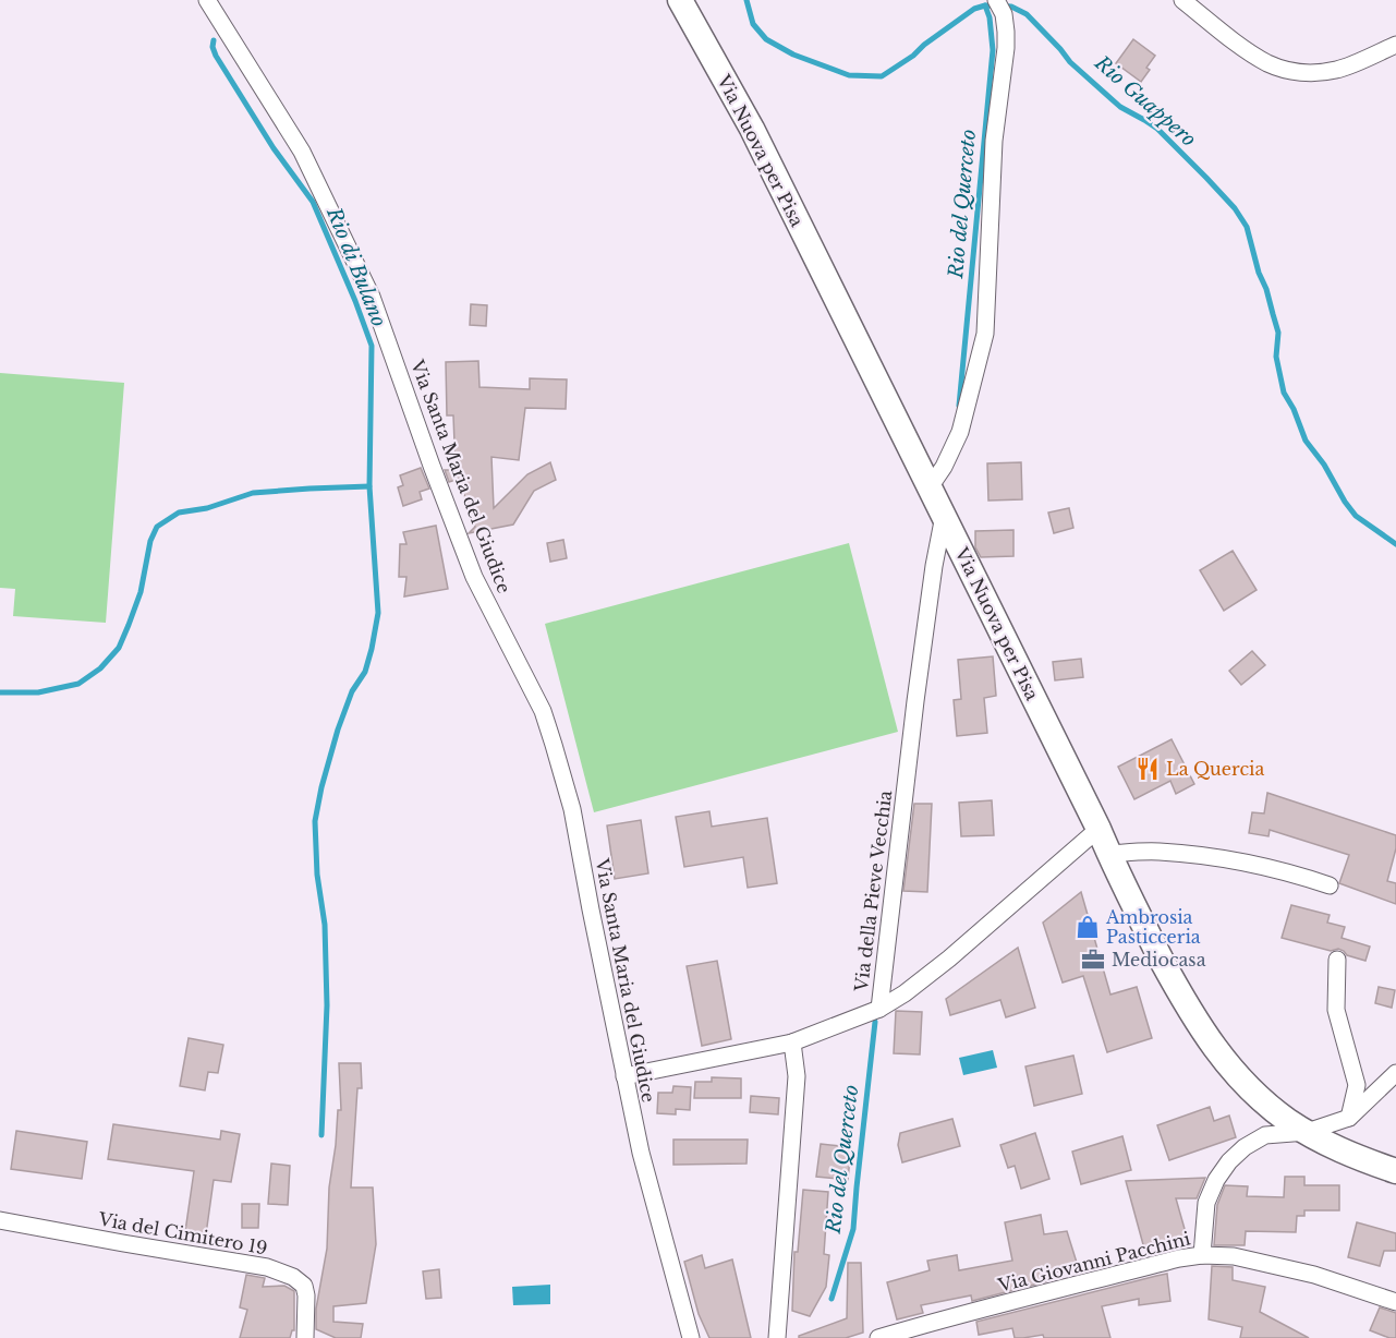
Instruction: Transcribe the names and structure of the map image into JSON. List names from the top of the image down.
{
  "streets": {
    "main road": ["Via Nuova per Pisa"],
    "street": [
      "Via Santa Maria del Giudice",
      "Via della Pieve Vecchia",
      "Via del Cimitero 19",
      "Via Giovanni Pacchini"
    ]
  },
  "crossings": [
    ["Via Nuova per Pisa", "Via della Pieve Vecchia"],
    ["Via Santa Maria del Giudice", "Via della Pieve Vecchia"]
  ],
  "water": ["Rio Guappero", "Rio del Querceto", "Rio di Bulano"],
  "places": {
    "restaurant": ["La Quercia"],
    "shop": ["Ambrosia Pasticceria"],
    "office": ["Mediocasa"]
  }
}
